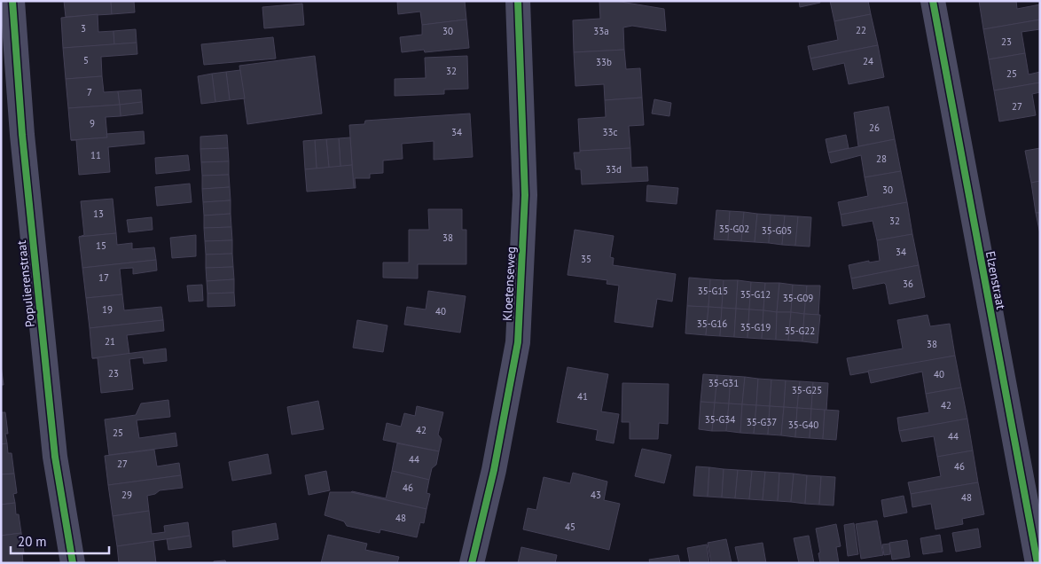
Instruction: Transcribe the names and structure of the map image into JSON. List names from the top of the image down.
{
  "streets": {
    "street": ["Elzenstraat", "Populierenstraat", "Kloetenseweg"]
  },
  "house_numbers": [
    "3",
    "22",
    "30",
    "33a",
    "23",
    "5",
    "24",
    "33b",
    "32",
    "25",
    "7",
    "27",
    "9",
    "26",
    "34",
    "33c",
    "11",
    "28",
    "33d",
    "30",
    "13",
    "32",
    "35-G02",
    "35-G05",
    "38",
    "15",
    "34",
    "35",
    "17",
    "36",
    "35-G15",
    "35-G12",
    "35-G09",
    "19",
    "40",
    "35-G16",
    "35-G19",
    "35-G22",
    "21",
    "38",
    "23",
    "40",
    "35-G31",
    "35-G25",
    "41",
    "42",
    "35-G34",
    "35-G37",
    "35-G40",
    "42",
    "25",
    "44",
    "44",
    "27",
    "46",
    "46",
    "29",
    "43",
    "48",
    "48",
    "45"
  ],
  "scale_bar": "20 m"
}
